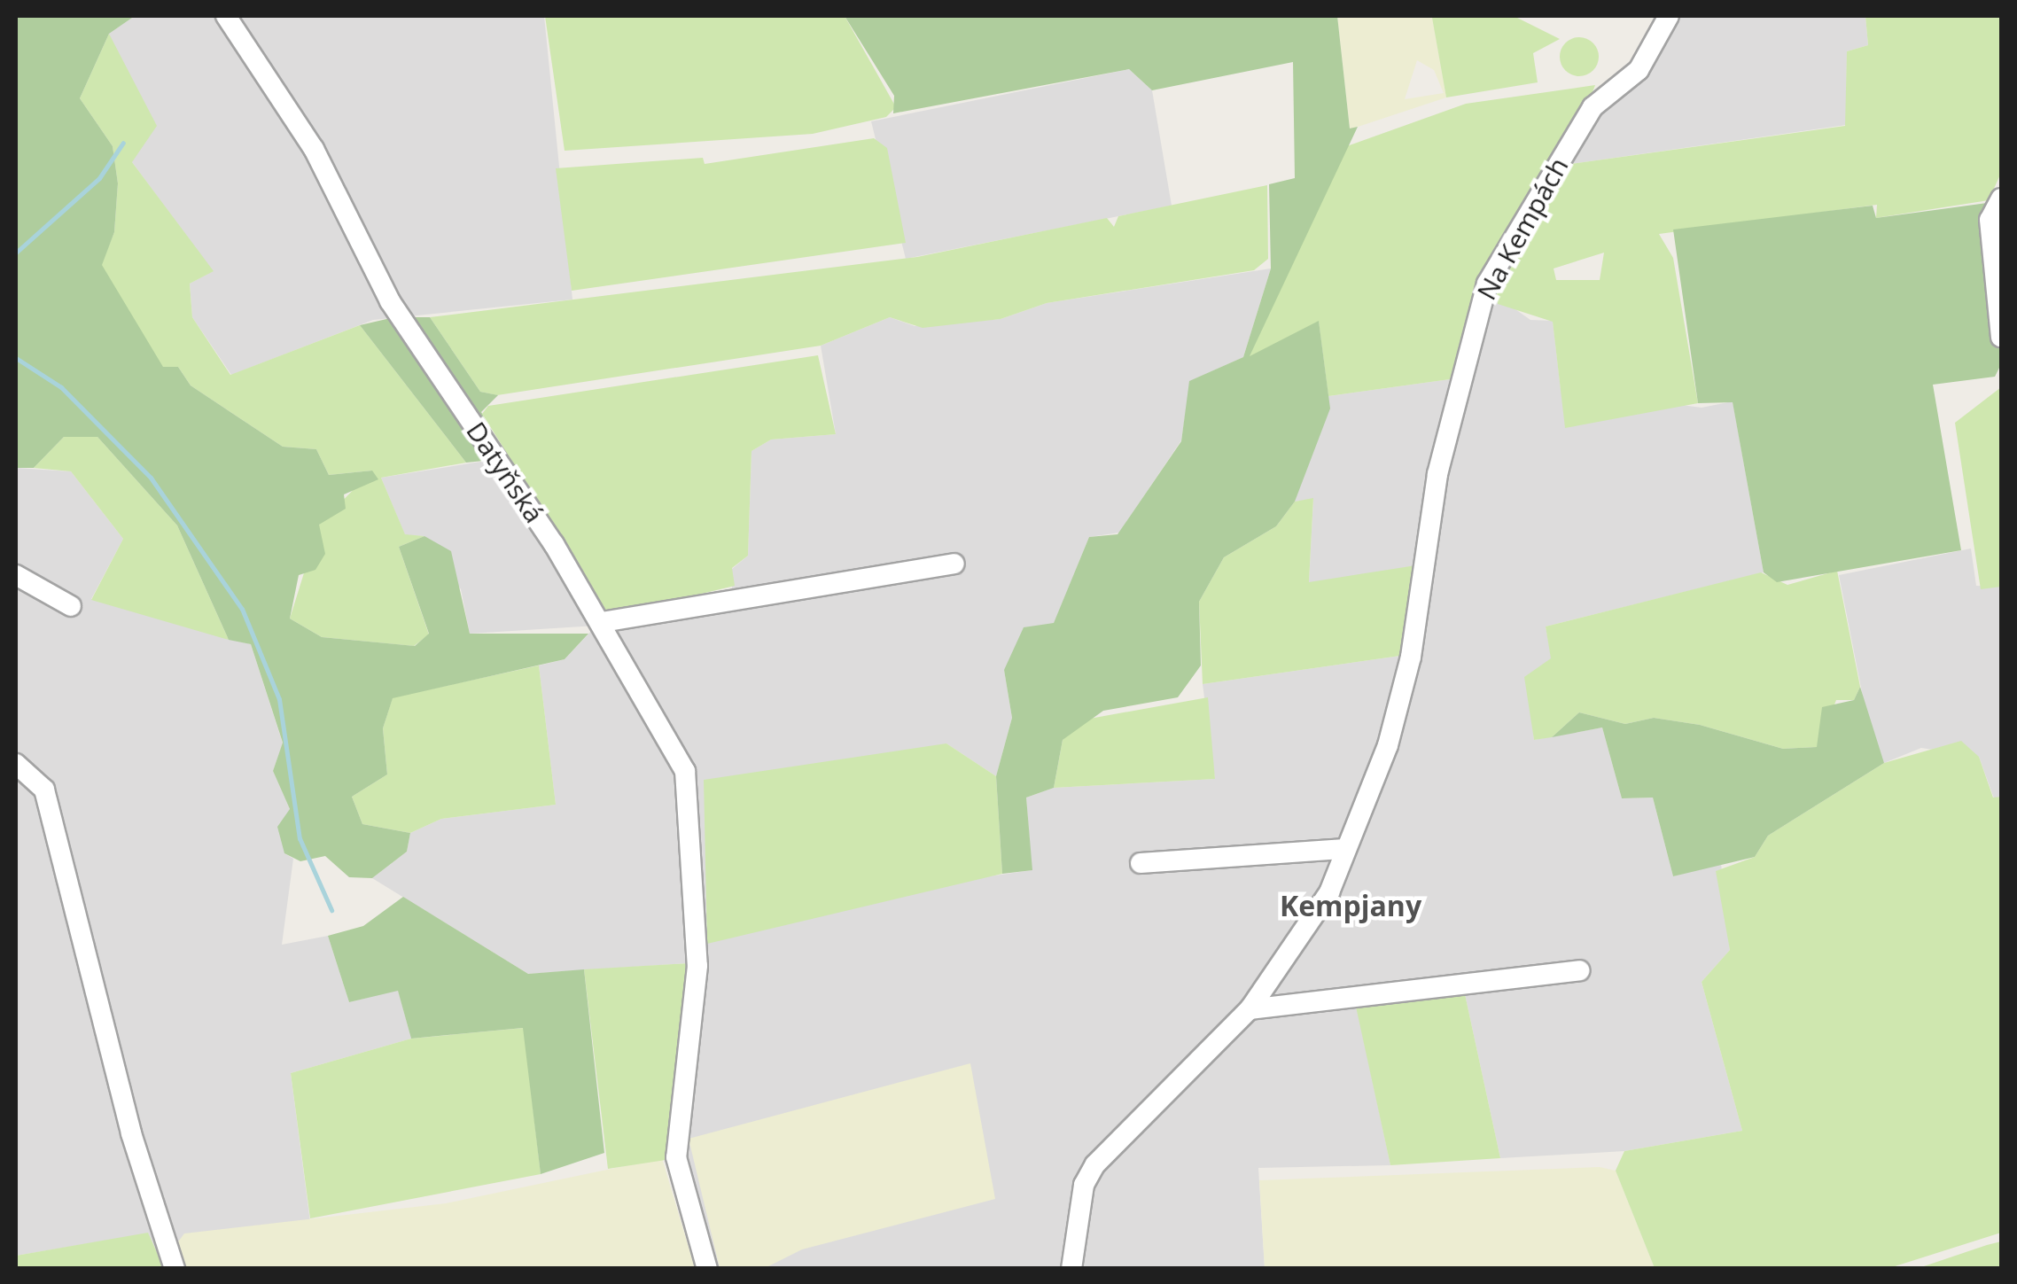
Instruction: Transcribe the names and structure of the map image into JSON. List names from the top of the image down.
{
  "streets": {
    "street": ["Na Kempách", "Datyňská"]
  },
  "districts": ["Kempjany"]
}
